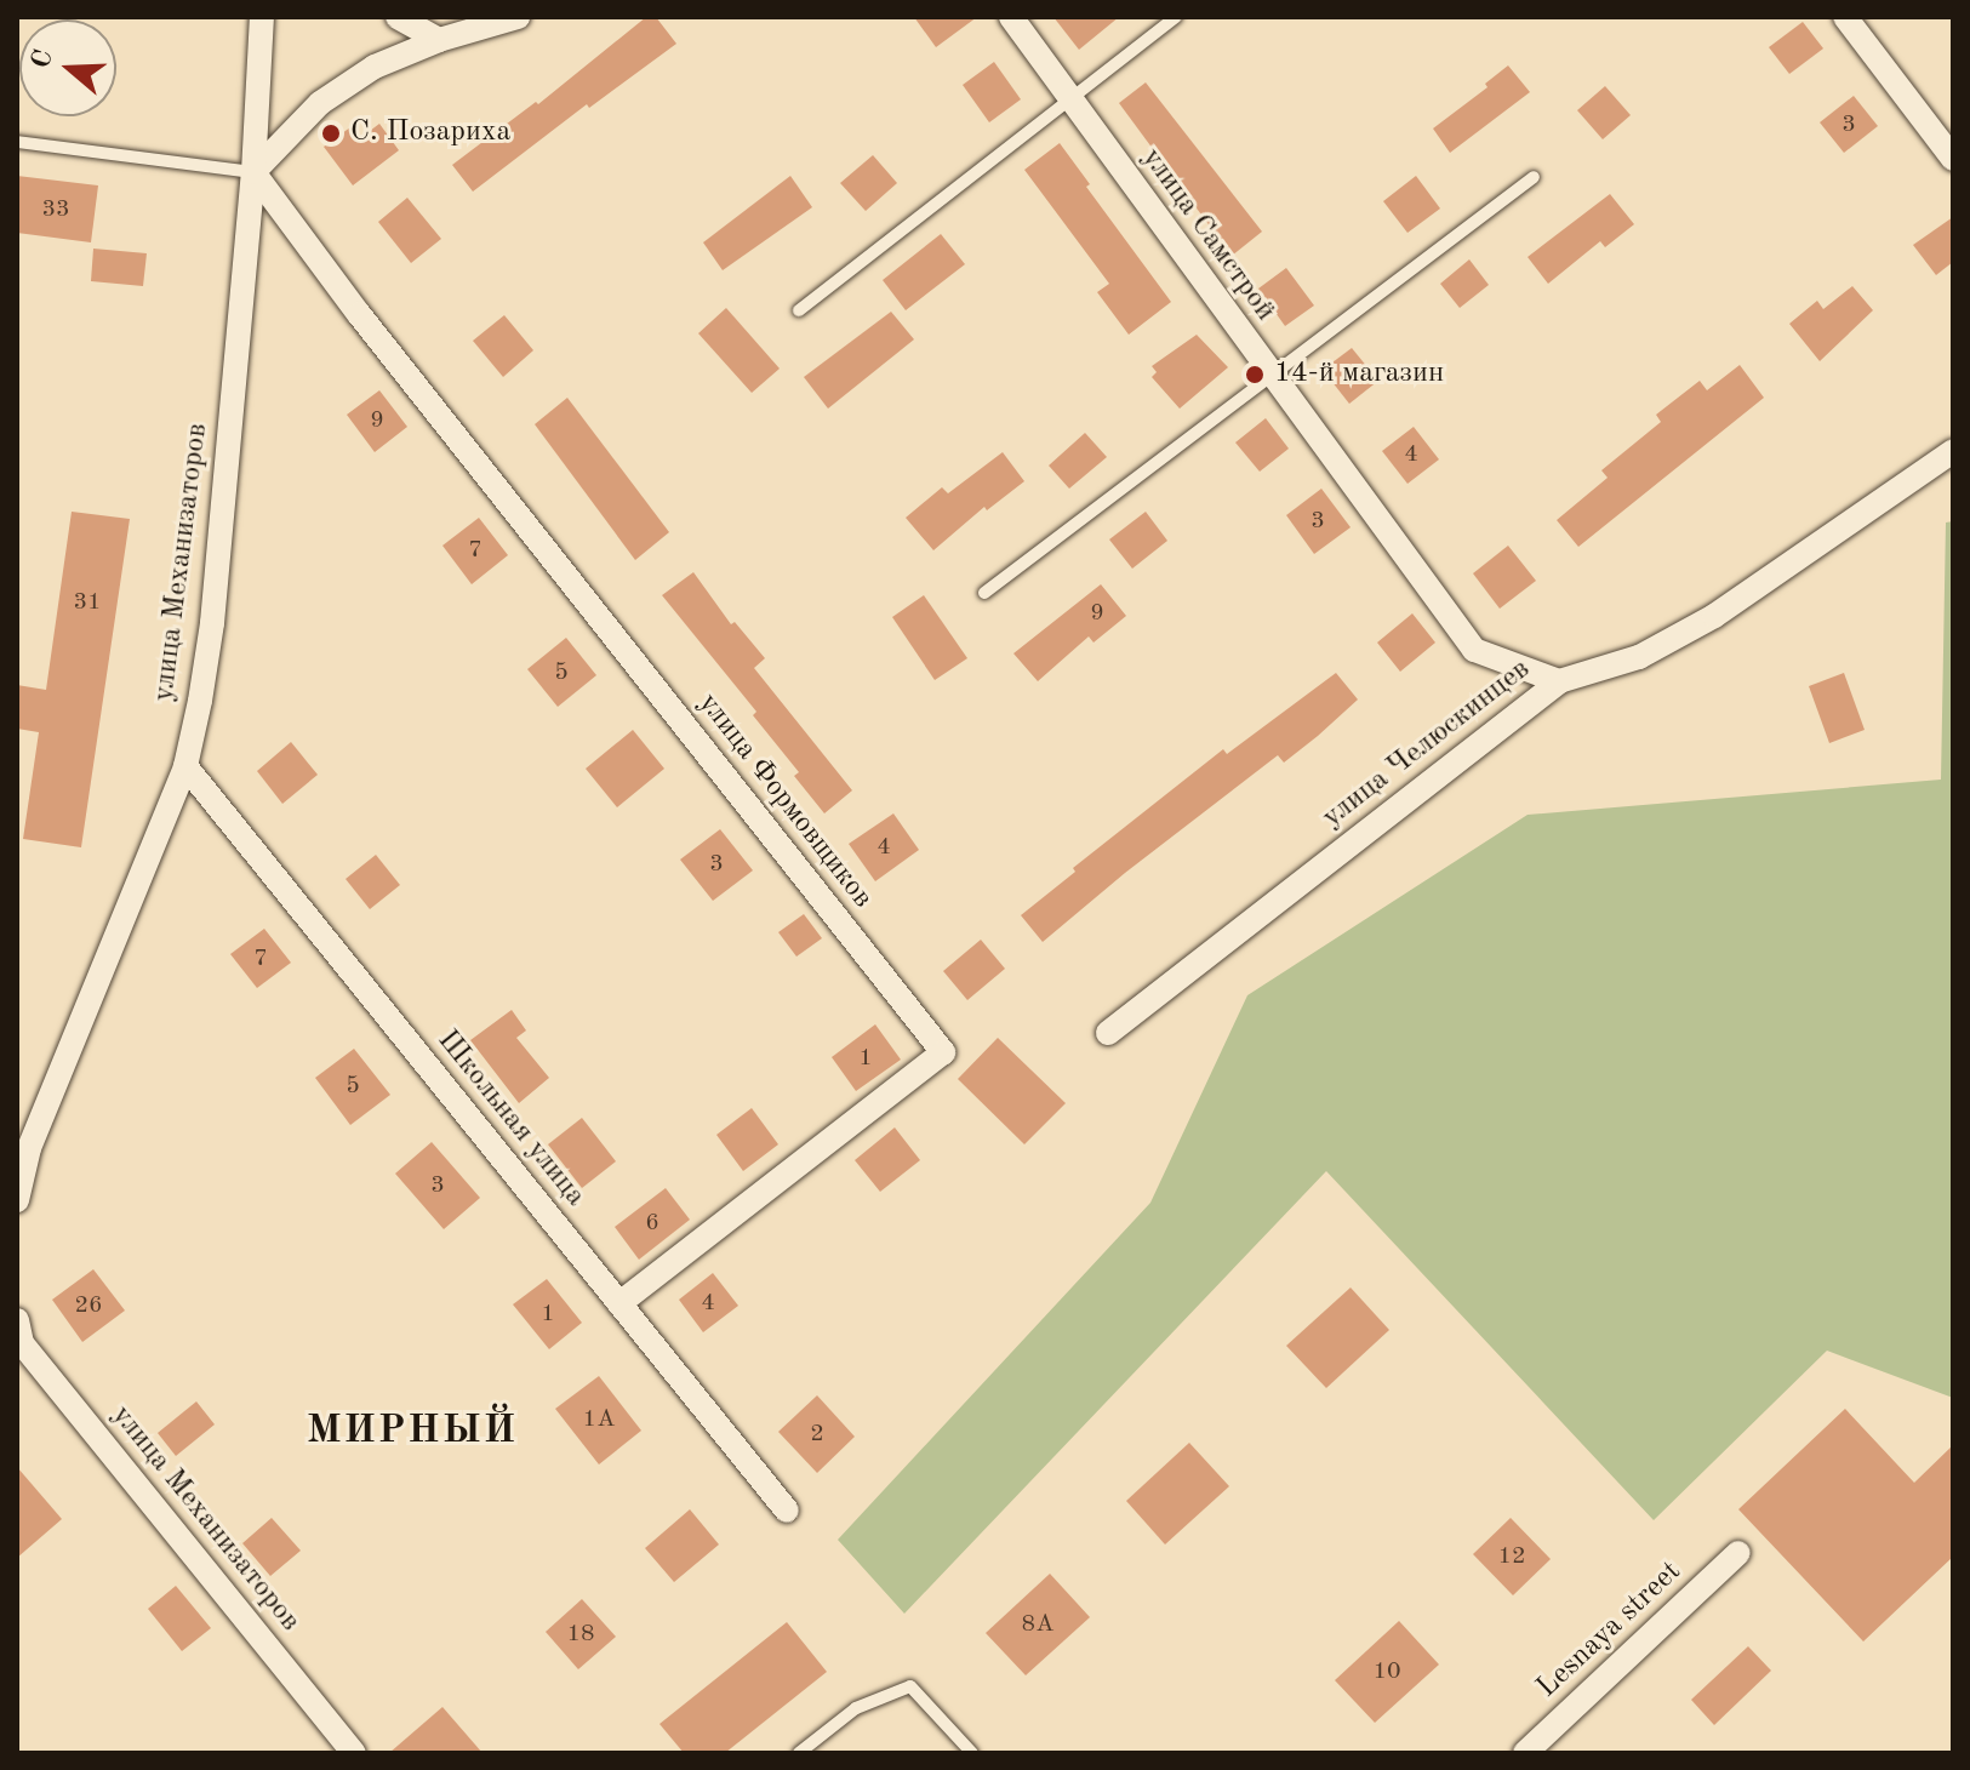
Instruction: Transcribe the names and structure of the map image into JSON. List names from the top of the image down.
{
  "streets": {
    "street": [
      "улица Самстрой",
      "улица Механизаторов",
      "улица Челюскинцев",
      "улица Формовщиков",
      "Школьная улица",
      "Lesnaya street"
    ]
  },
  "crossings": [
    ["улица Самстрой", "улица Челюскинцев"],
    ["улица Механизаторов", "улица Формовщиков"],
    ["улица Механизаторов", "Школьная улица"],
    ["улица Формовщиков", "Школьная улица"]
  ],
  "districts": ["МИРНЫЙ"],
  "places": ["С. Позариха", "14-й магазин"],
  "house_numbers": [
    "3",
    "33",
    "9",
    "4",
    "3",
    "7",
    "31",
    "9",
    "5",
    "4",
    "3",
    "7",
    "1",
    "5",
    "3",
    "6",
    "4",
    "26",
    "1",
    "1А",
    "2",
    "12",
    "8А",
    "18",
    "10"
  ],
  "north": "left"
}
